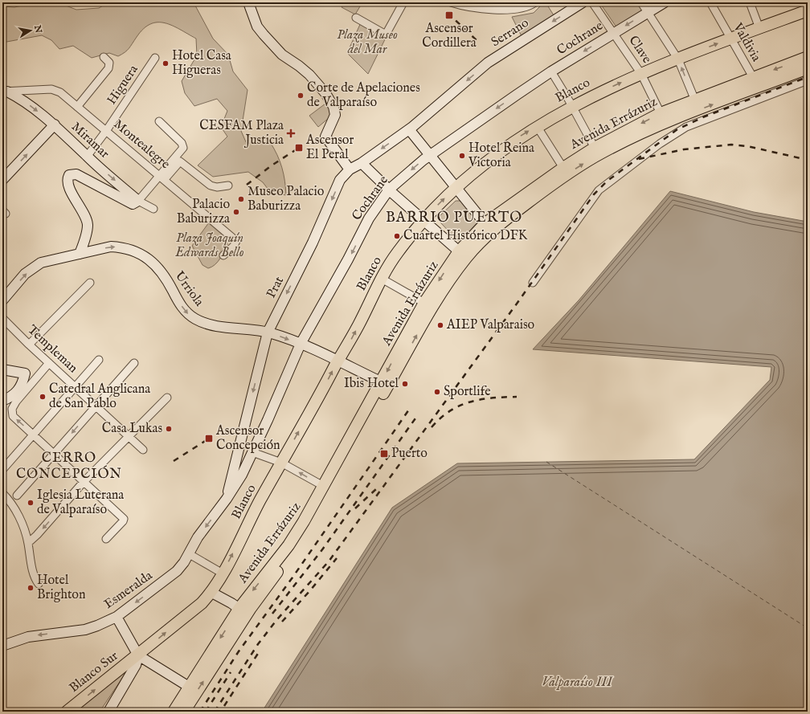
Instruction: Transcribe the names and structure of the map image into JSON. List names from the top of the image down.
{
  "streets": {
    "main road": ["Blanco", "Avenida Errázuriz", "Blanco Sur"],
    "street": [
      "Serrano",
      "Cochrane",
      "Valdivia",
      "Clave",
      "Higuera",
      "Miramar",
      "Montealegre",
      "Prat",
      "Urriola",
      "Templeman",
      "Esmeralda"
    ]
  },
  "crossings": [
    ["Serrano", "Prat"],
    ["Cochrane", "Clave"],
    ["Cochrane", "Prat"],
    ["Cochrane", "Urriola"],
    ["Cochrane", "Esmeralda"],
    ["Valdivia", "Blanco"],
    ["Valdivia", "Avenida Errázuriz"],
    ["Clave", "Blanco"],
    ["Clave", "Avenida Errázuriz"],
    ["Higuera", "Miramar"],
    ["Higuera", "Montealegre"],
    ["Blanco", "Urriola"],
    ["Blanco", "Blanco Sur"],
    ["Avenida Errázuriz", "Urriola"],
    ["Miramar", "Montealegre"],
    ["Prat", "Urriola"],
    ["Prat", "Esmeralda"]
  ],
  "one_way": [
    "Serrano",
    "Cochrane",
    "Blanco",
    "Miramar",
    "Prat",
    "Urriola",
    "Esmeralda",
    "Blanco Sur"
  ],
  "districts": ["BARRIO PUERTO", "CERRO CONCEPCIÓN"],
  "water": ["Valparaíso III"],
  "parks": ["Plaza Museo del Mar", "Plaza Joaquín Edwards Bello"],
  "places": {
    "transit": [
      "Ascensor Cordillera",
      "Ascensor El Peral",
      "Ascensor Concepción",
      "Puerto"
    ],
    "other": [
      "Hotel Casa Higueras",
      "Corte de Apelaciones de Valparaíso",
      "Hotel Reina Victoria",
      "Museo Palacio Baburizza",
      "Palacio Baburizza",
      "Cuartel Histórico DFK",
      "AIEP Valparaiso",
      "Ibis Hotel",
      "Sportlife",
      "Catedral Anglicana de San Pablo",
      "Casa Lukas",
      "Iglesia Luterana de Valparaíso",
      "Hotel Brighton"
    ],
    "health": ["CESFAM Plaza Justicia"]
  },
  "north": "right"
}
